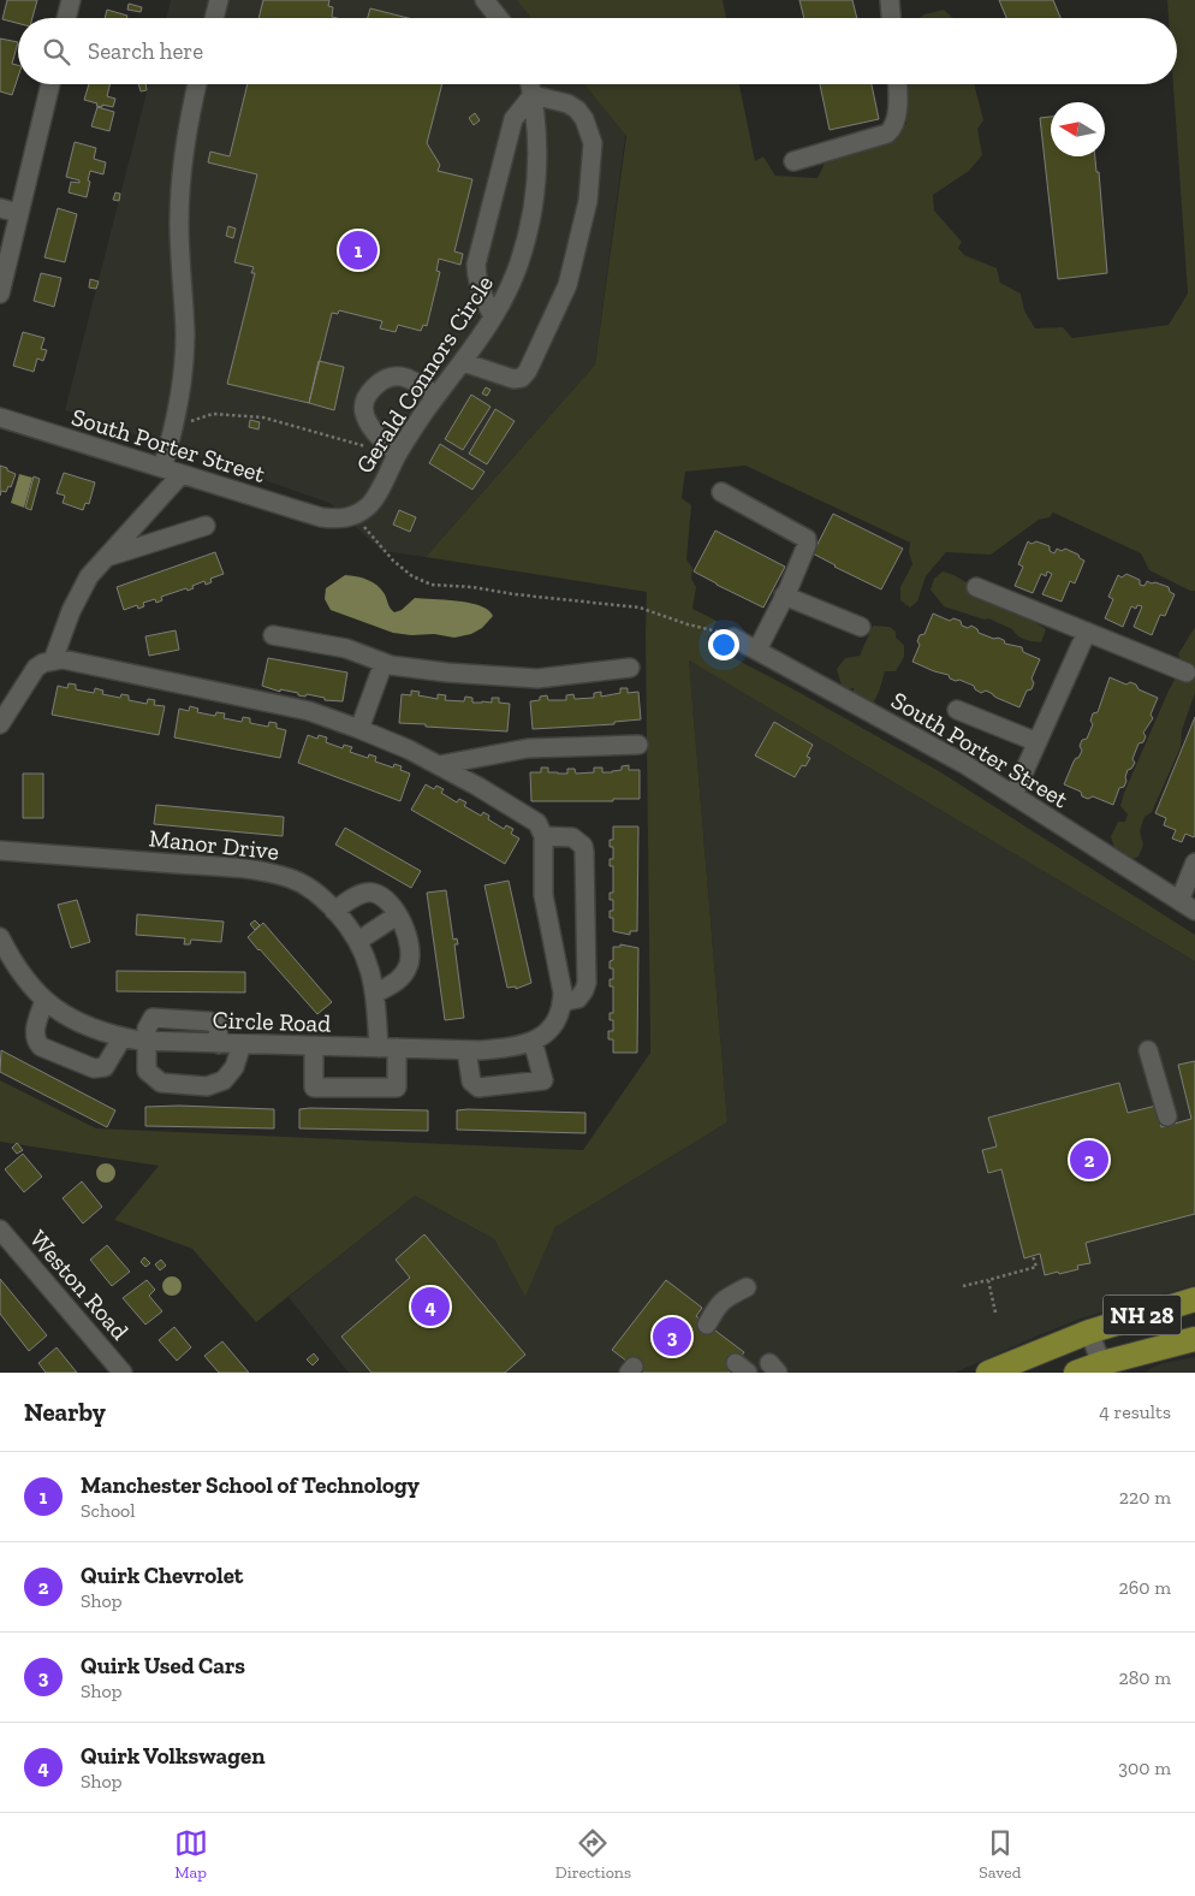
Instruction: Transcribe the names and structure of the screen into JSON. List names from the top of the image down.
{
  "streets": {
    "main road": ["NH 28"],
    "street": [
      "Gerald Connors Circle",
      "South Porter Street",
      "Manor Drive",
      "Circle Road",
      "Weston Road"
    ]
  },
  "crossings": [
    ["Gerald Connors Circle", "South Porter Street"],
    ["Manor Drive", "Circle Road"]
  ],
  "north": "left",
  "page": {
    "search": "Search here",
    "pins": [
      "1",
      "2",
      "4",
      "3"
    ],
    "heading": ["Nearby", "4 results"],
    "list": [
      {
        "mark": "1",
        "name": "Manchester School of Technology",
        "note": "School",
        "value": "220 m"
      },
      {
        "mark": "2",
        "name": "Quirk Chevrolet",
        "note": "Shop",
        "value": "260 m"
      },
      {
        "mark": "3",
        "name": "Quirk Used Cars",
        "note": "Shop",
        "value": "280 m"
      },
      {
        "mark": "4",
        "name": "Quirk Volkswagen",
        "note": "Shop",
        "value": "300 m"
      }
    ],
    "nav": ["Map", "Directions", "Saved"]
  }
}
